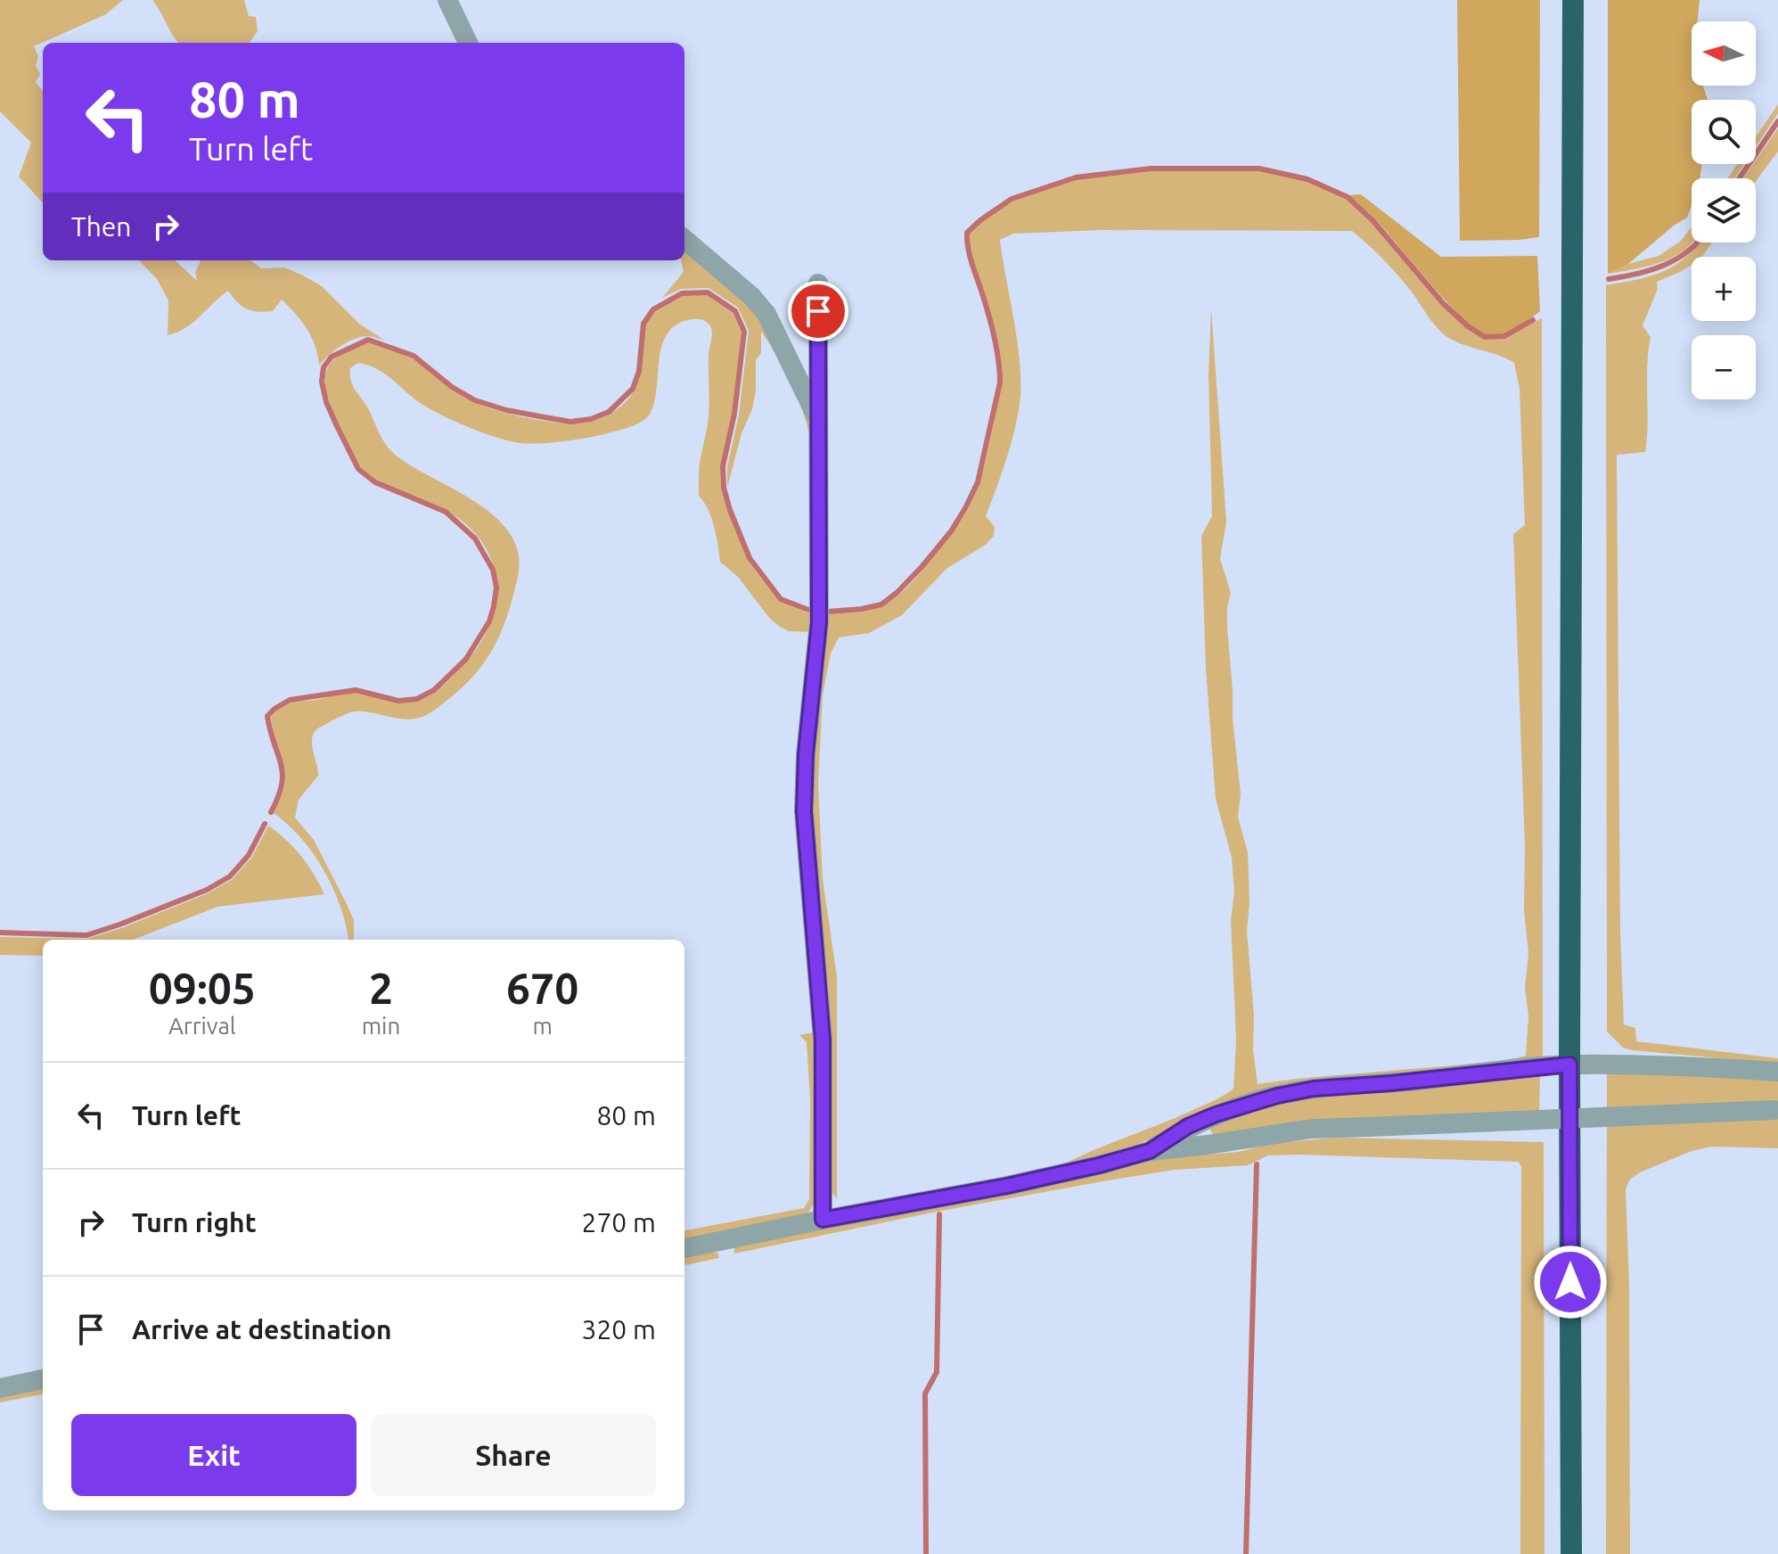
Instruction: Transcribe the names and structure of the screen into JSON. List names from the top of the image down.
{
  "north": "left",
  "page": {
    "map_buttons": ["+", "−"],
    "turn": ["80 m", "Turn left"],
    "then": "Then",
    "eta": [
      "09:05",
      "Arrival",
      "2",
      "min",
      "670",
      "m"
    ],
    "list": [
      {
        "name": "Turn left",
        "value": "80 m"
      },
      {
        "name": "Turn right",
        "value": "270 m"
      },
      {
        "name": "Arrive at destination",
        "value": "320 m"
      }
    ],
    "buttons": ["Exit", "Share"]
  }
}
